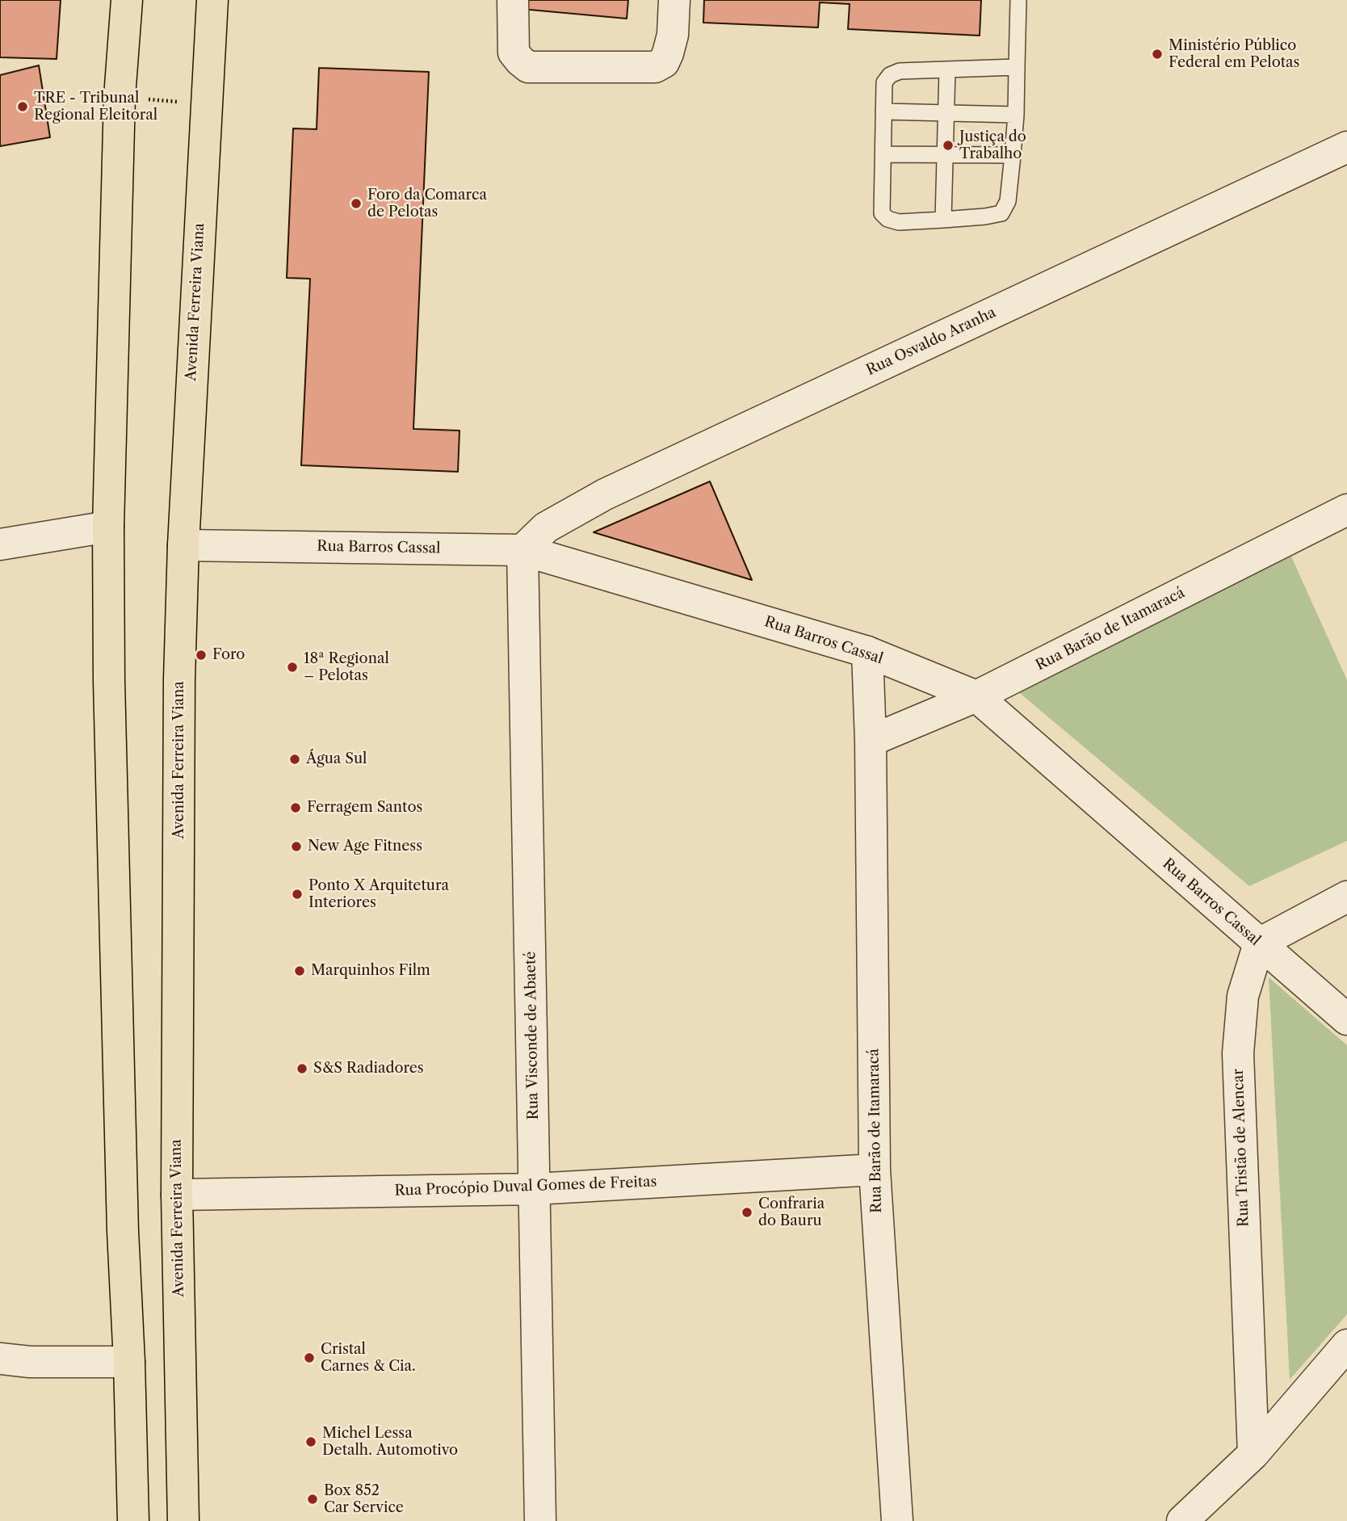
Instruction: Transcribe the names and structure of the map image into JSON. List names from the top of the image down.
{
  "streets": {
    "main road": ["Avenida Ferreira Viana"],
    "street": [
      "Rua Osvaldo Aranha",
      "Rua Barros Cassal",
      "Rua Barão de Itamaracá",
      "Rua Visconde de Abaeté",
      "Rua Tristão de Alencar",
      "Rua Procópio Duval Gomes de Freitas"
    ]
  },
  "crossings": [
    ["Avenida Ferreira Viana", "Rua Barros Cassal"],
    ["Avenida Ferreira Viana", "Rua Procópio Duval Gomes de Freitas"],
    ["Rua Osvaldo Aranha", "Rua Barros Cassal"],
    ["Rua Osvaldo Aranha", "Rua Visconde de Abaeté"],
    ["Rua Barros Cassal", "Rua Barão de Itamaracá"],
    ["Rua Barros Cassal", "Rua Visconde de Abaeté"],
    ["Rua Barros Cassal", "Rua Tristão de Alencar"],
    ["Rua Barão de Itamaracá", "Rua Procópio Duval Gomes de Freitas"],
    ["Rua Visconde de Abaeté", "Rua Procópio Duval Gomes de Freitas"]
  ],
  "places": [
    "Ministério Público Federal em Pelotas",
    "TRE - Tribunal Regional Eleitoral",
    "Justiça do Trabalho",
    "Foro da Comarca de Pelotas",
    "Foro",
    "18ª Regional – Pelotas",
    "Água Sul",
    "Ferragem Santos",
    "New Age Fitness",
    "Ponto X Arquitetura Interiores",
    "Marquinhos Film",
    "S&S Radiadores",
    "Confraria do Bauru",
    "Cristal Carnes & Cia.",
    "Michel Lessa Detalh. Automotivo",
    "Box 852 Car Service"
  ]
}
